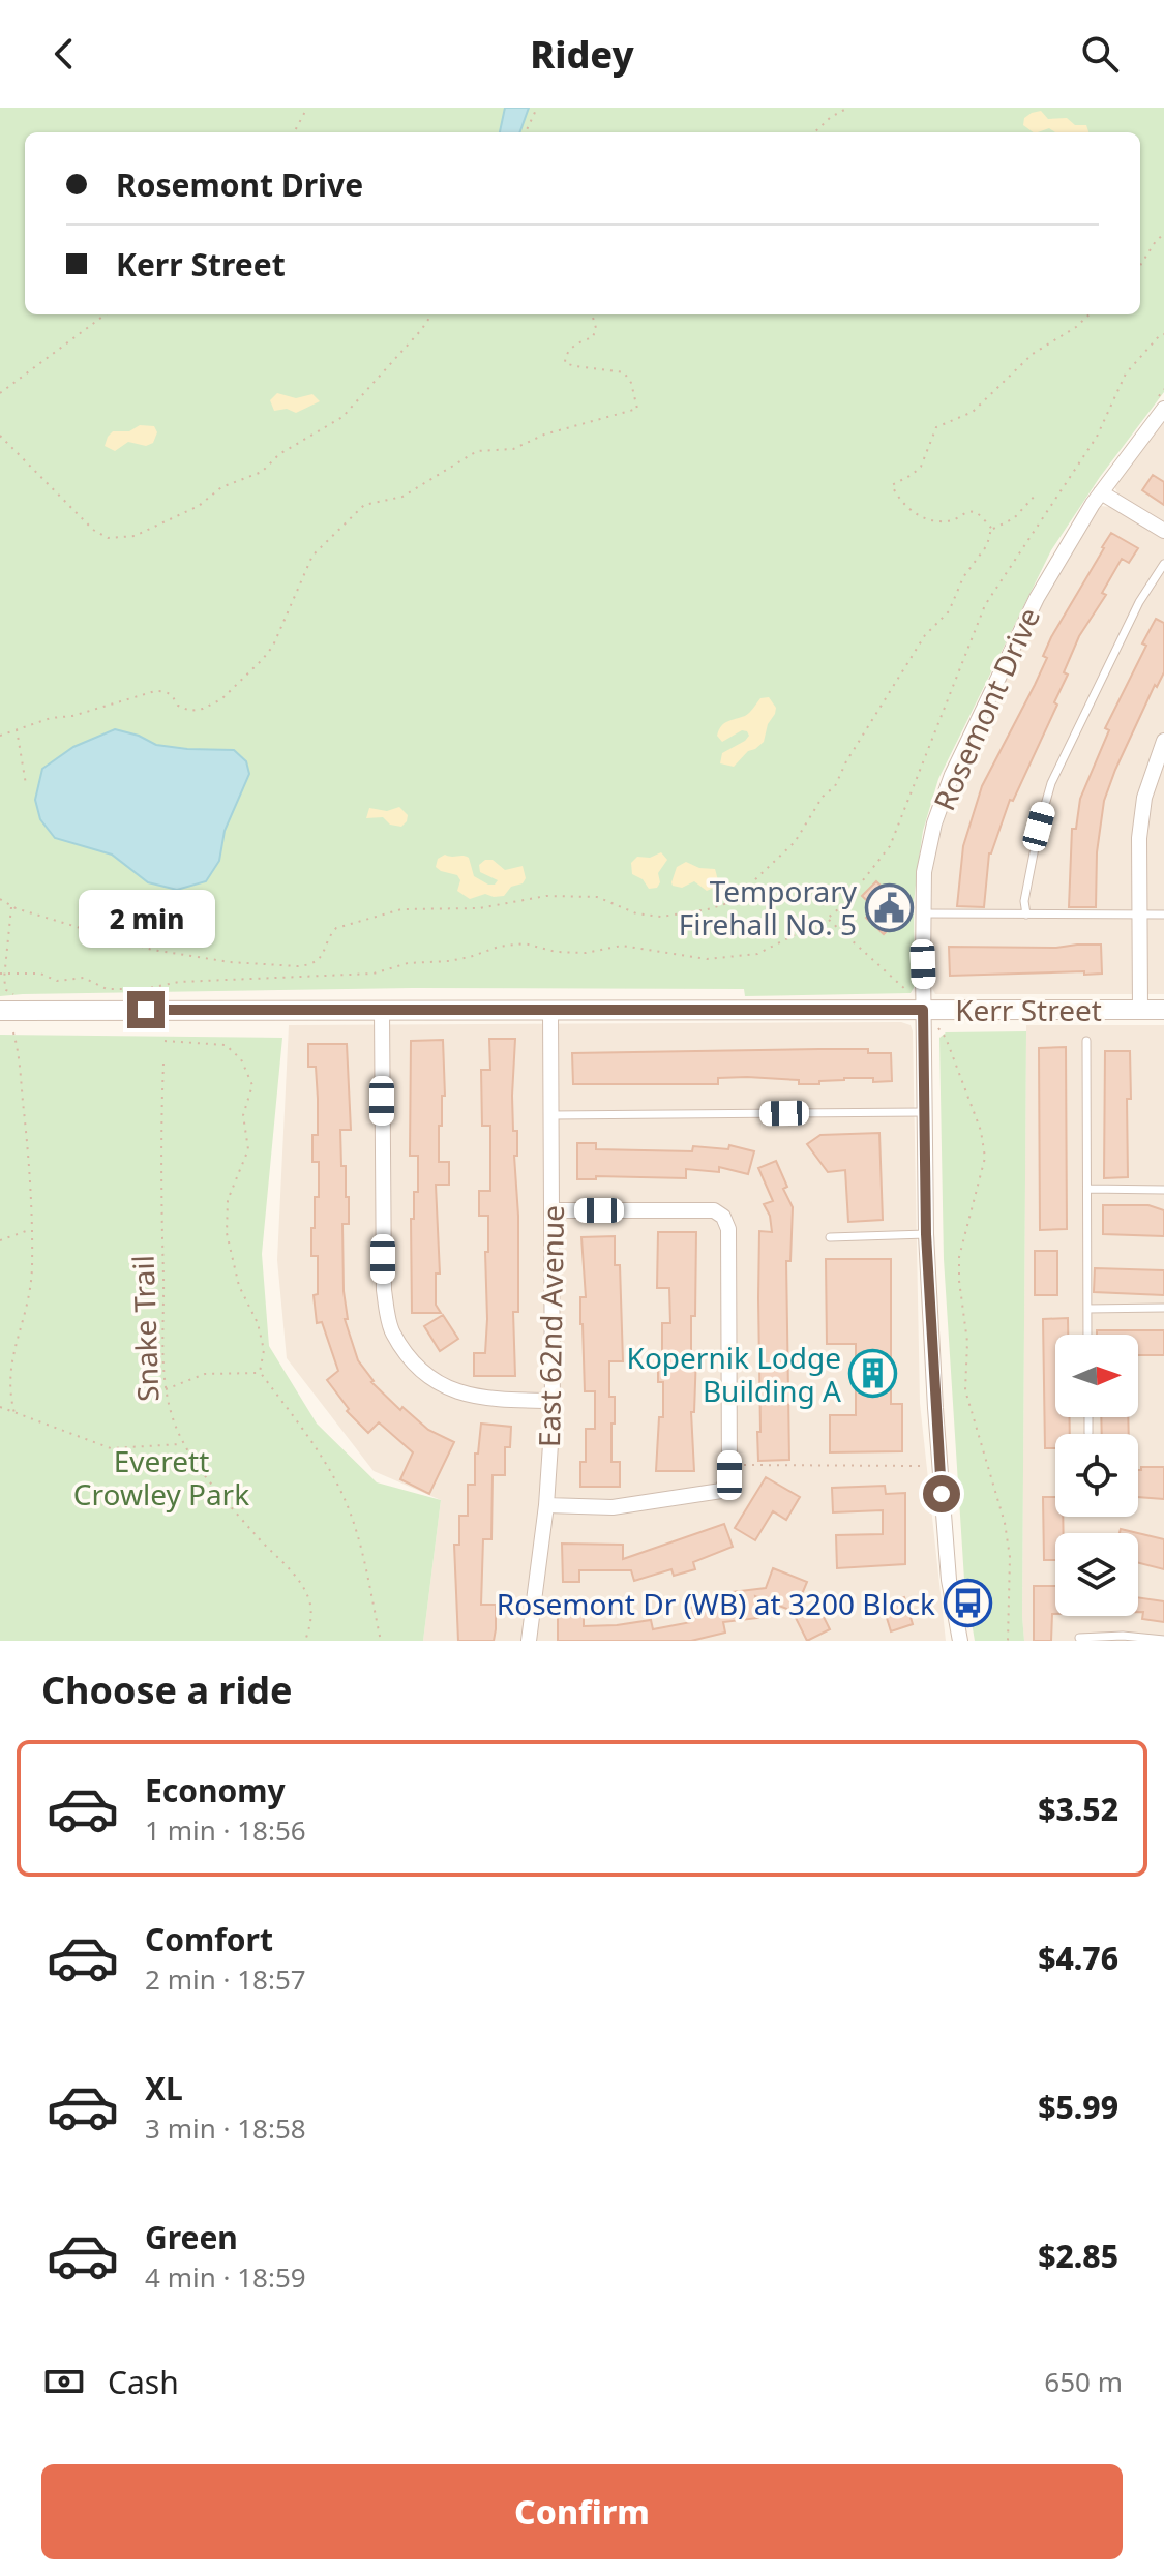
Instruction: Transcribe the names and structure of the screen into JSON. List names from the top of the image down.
{
  "streets": {
    "street": ["Rosemont Drive", "Kerr Street", "East 62nd Avenue"],
    "path": ["Snake Trail"]
  },
  "crossings": [
    ["Rosemont Drive", "Kerr Street"],
    ["Kerr Street", "East 62nd Avenue"]
  ],
  "parks": ["Everett Crowley Park"],
  "places": {
    "public building": ["Temporary Firehall No. 5"],
    "building": ["Kopernik Lodge Building A"],
    "bus stop": ["Rosemont Dr (WB) at 3200 Block"]
  },
  "north": "right",
  "page": {
    "header": "Ridey",
    "banner": ["Rosemont Drive", "Kerr Street"],
    "bubble": "2 min",
    "heading": "Choose a ride",
    "list": [
      {
        "name": "Economy",
        "note": "1 min · 18:56",
        "value": "$3.52"
      },
      {
        "name": "Comfort",
        "note": "2 min · 18:57",
        "value": "$4.76"
      },
      {
        "name": "XL",
        "note": "3 min · 18:58",
        "value": "$5.99"
      },
      {
        "name": "Green",
        "note": "4 min · 18:59",
        "value": "$2.85"
      }
    ],
    "pay": ["Cash", "650 m"],
    "buttons": "Confirm"
  }
}
